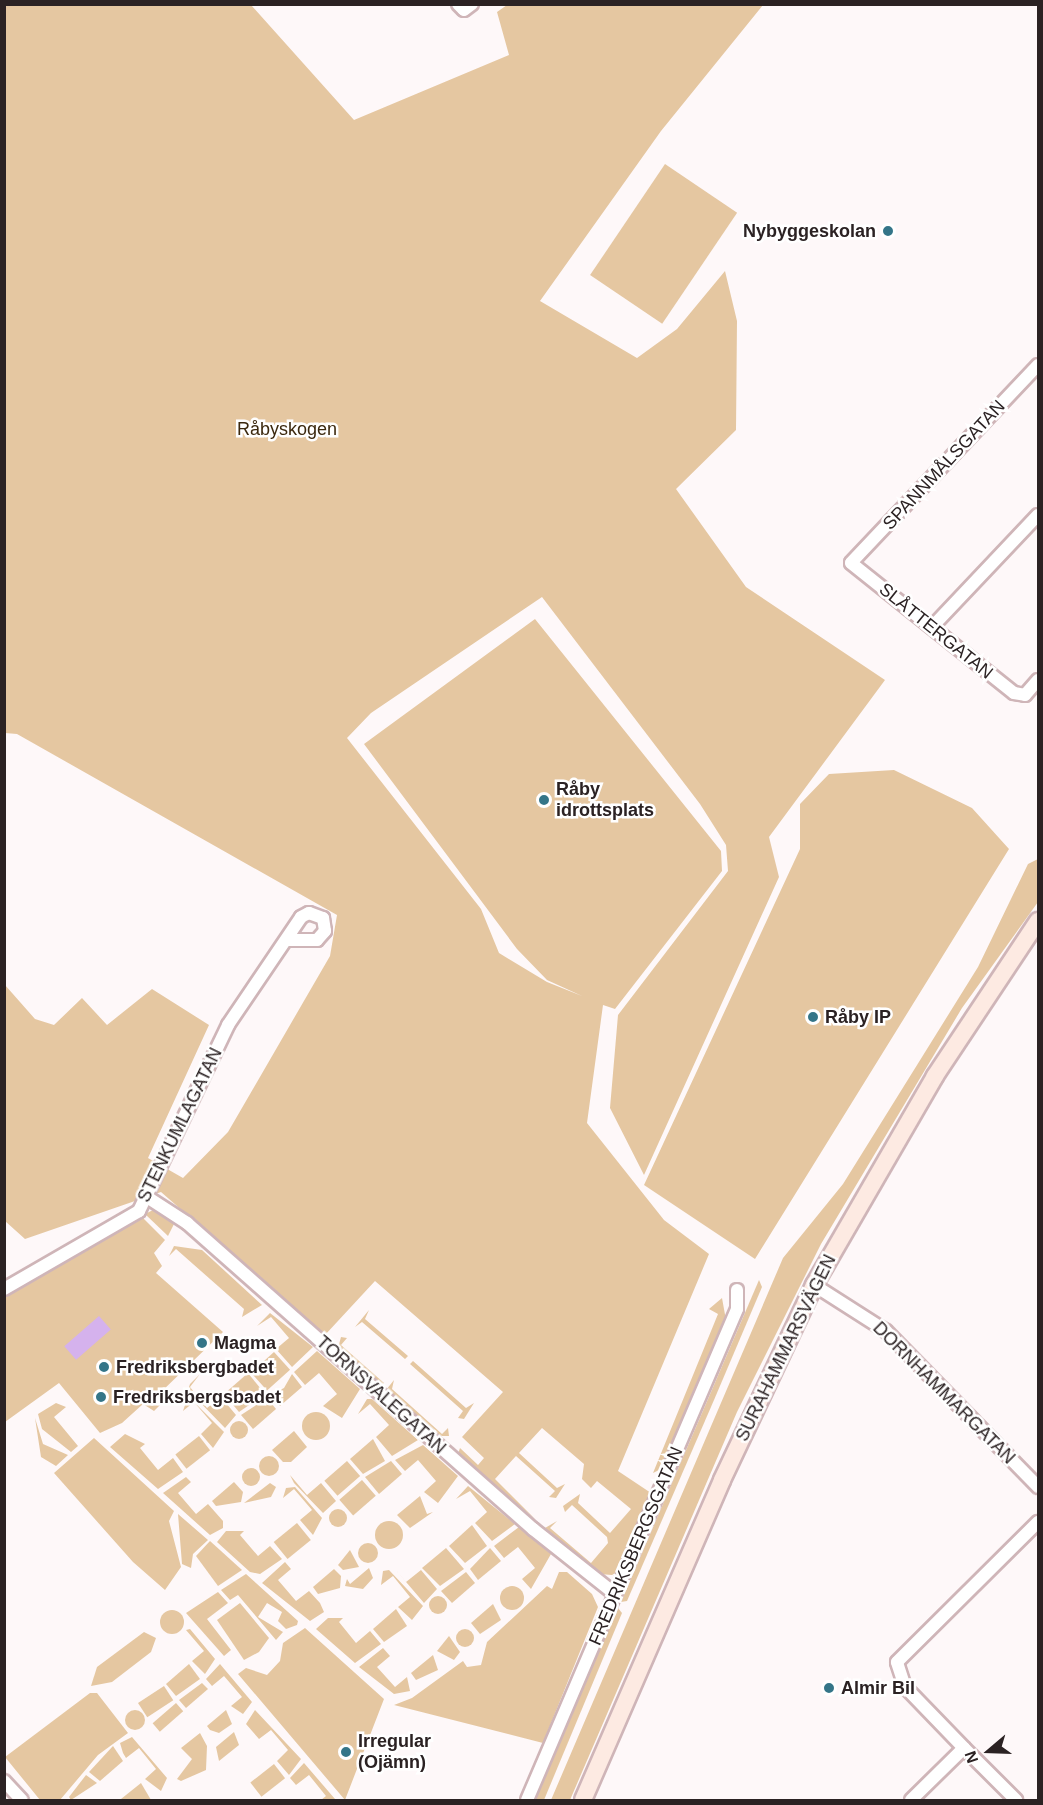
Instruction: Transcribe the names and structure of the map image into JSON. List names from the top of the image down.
{
  "streets": {
    "main road": ["SURAHAMMARSVÄGEN"],
    "street": [
      "SPANNMÅLSGATAN",
      "SLÅTTERGATAN",
      "STENKUMLAGATAN",
      "DORNHAMMARGATAN",
      "TORNSVALEGATAN",
      "FREDRIKSBERGSGATAN"
    ]
  },
  "crossings": [
    ["SPANNMÅLSGATAN", "SLÅTTERGATAN"],
    ["STENKUMLAGATAN", "TORNSVALEGATAN"],
    ["SURAHAMMARSVÄGEN", "DORNHAMMARGATAN"],
    ["TORNSVALEGATAN", "FREDRIKSBERGSGATAN"]
  ],
  "parks": ["Råbyskogen"],
  "places": [
    "Nybyggeskolan",
    "Råby idrottsplats",
    "Råby IP",
    "Magma",
    "Fredriksbergbadet",
    "Fredriksbergsbadet",
    "Almir Bil",
    "Irregular (Ojämn)"
  ],
  "north": "left"
}
